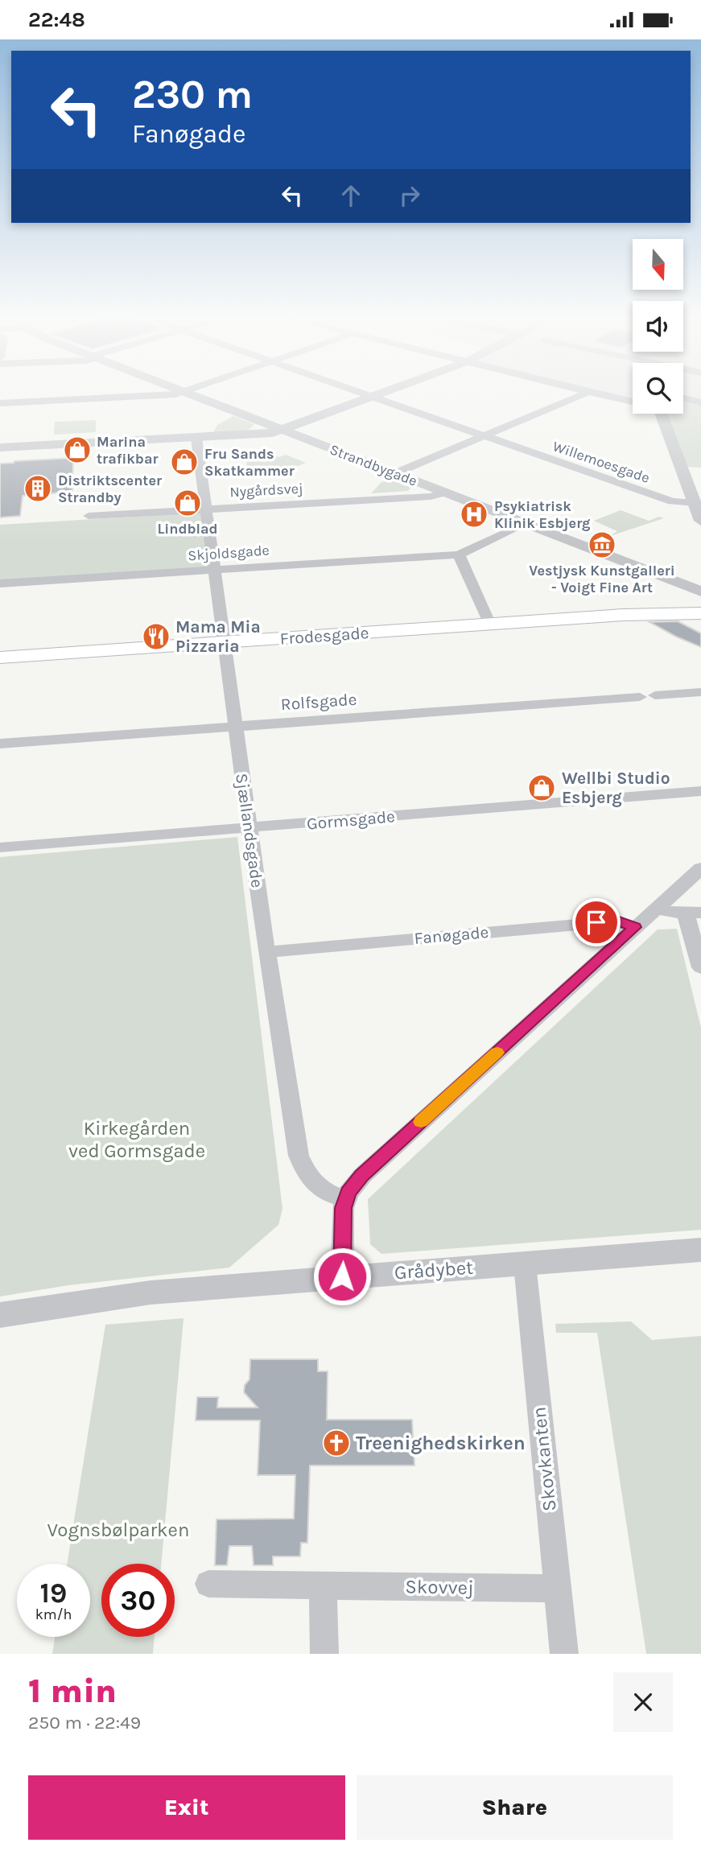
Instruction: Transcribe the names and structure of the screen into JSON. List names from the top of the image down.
{
  "streets": {
    "main road": ["Frodesgade"],
    "street": [
      "Willemoesgade",
      "Strandbygade",
      "Nygårdsvej",
      "Skjoldsgade",
      "Rolfsgade",
      "Gormsgade",
      "Sjællandsgade",
      "Fanøgade",
      "Grådybet",
      "Skovkanten",
      "Skovvej"
    ]
  },
  "crossings": [
    ["Strandbygade", "Nygårdsvej"],
    ["Strandbygade", "Frodesgade"],
    ["Nygårdsvej", "Sjællandsgade"],
    ["Skjoldsgade", "Sjællandsgade"],
    ["Frodesgade", "Sjællandsgade"],
    ["Rolfsgade", "Sjællandsgade"],
    ["Gormsgade", "Sjællandsgade"],
    ["Sjællandsgade", "Fanøgade"],
    ["Grådybet", "Skovkanten"],
    ["Skovkanten", "Skovvej"]
  ],
  "parks": ["Kirkegården ved Gormsgade", "Vognsbølparken"],
  "places": {
    "shop": [
      "Marina trafikbar",
      "Fru Sands Skatkammer",
      "Lindblad",
      "Wellbi Studio Esbjerg"
    ],
    "building": ["Distriktscenter Strandby"],
    "hospital": ["Psykiatrisk Klinik Esbjerg"],
    "museum": ["Vestjysk Kunstgalleri - Voigt Fine Art"],
    "restaurant": ["Mama Mia Pizzaria"],
    "church": ["Treenighedskirken"]
  },
  "north": "bottom",
  "page": {
    "status": "22:48",
    "turn": ["230 m", "Fanøgade"],
    "speed": "19 km/h",
    "limit": "30",
    "heading": ["1 min", "250 m · 22:49"],
    "buttons": ["Exit", "Share"]
  }
}
